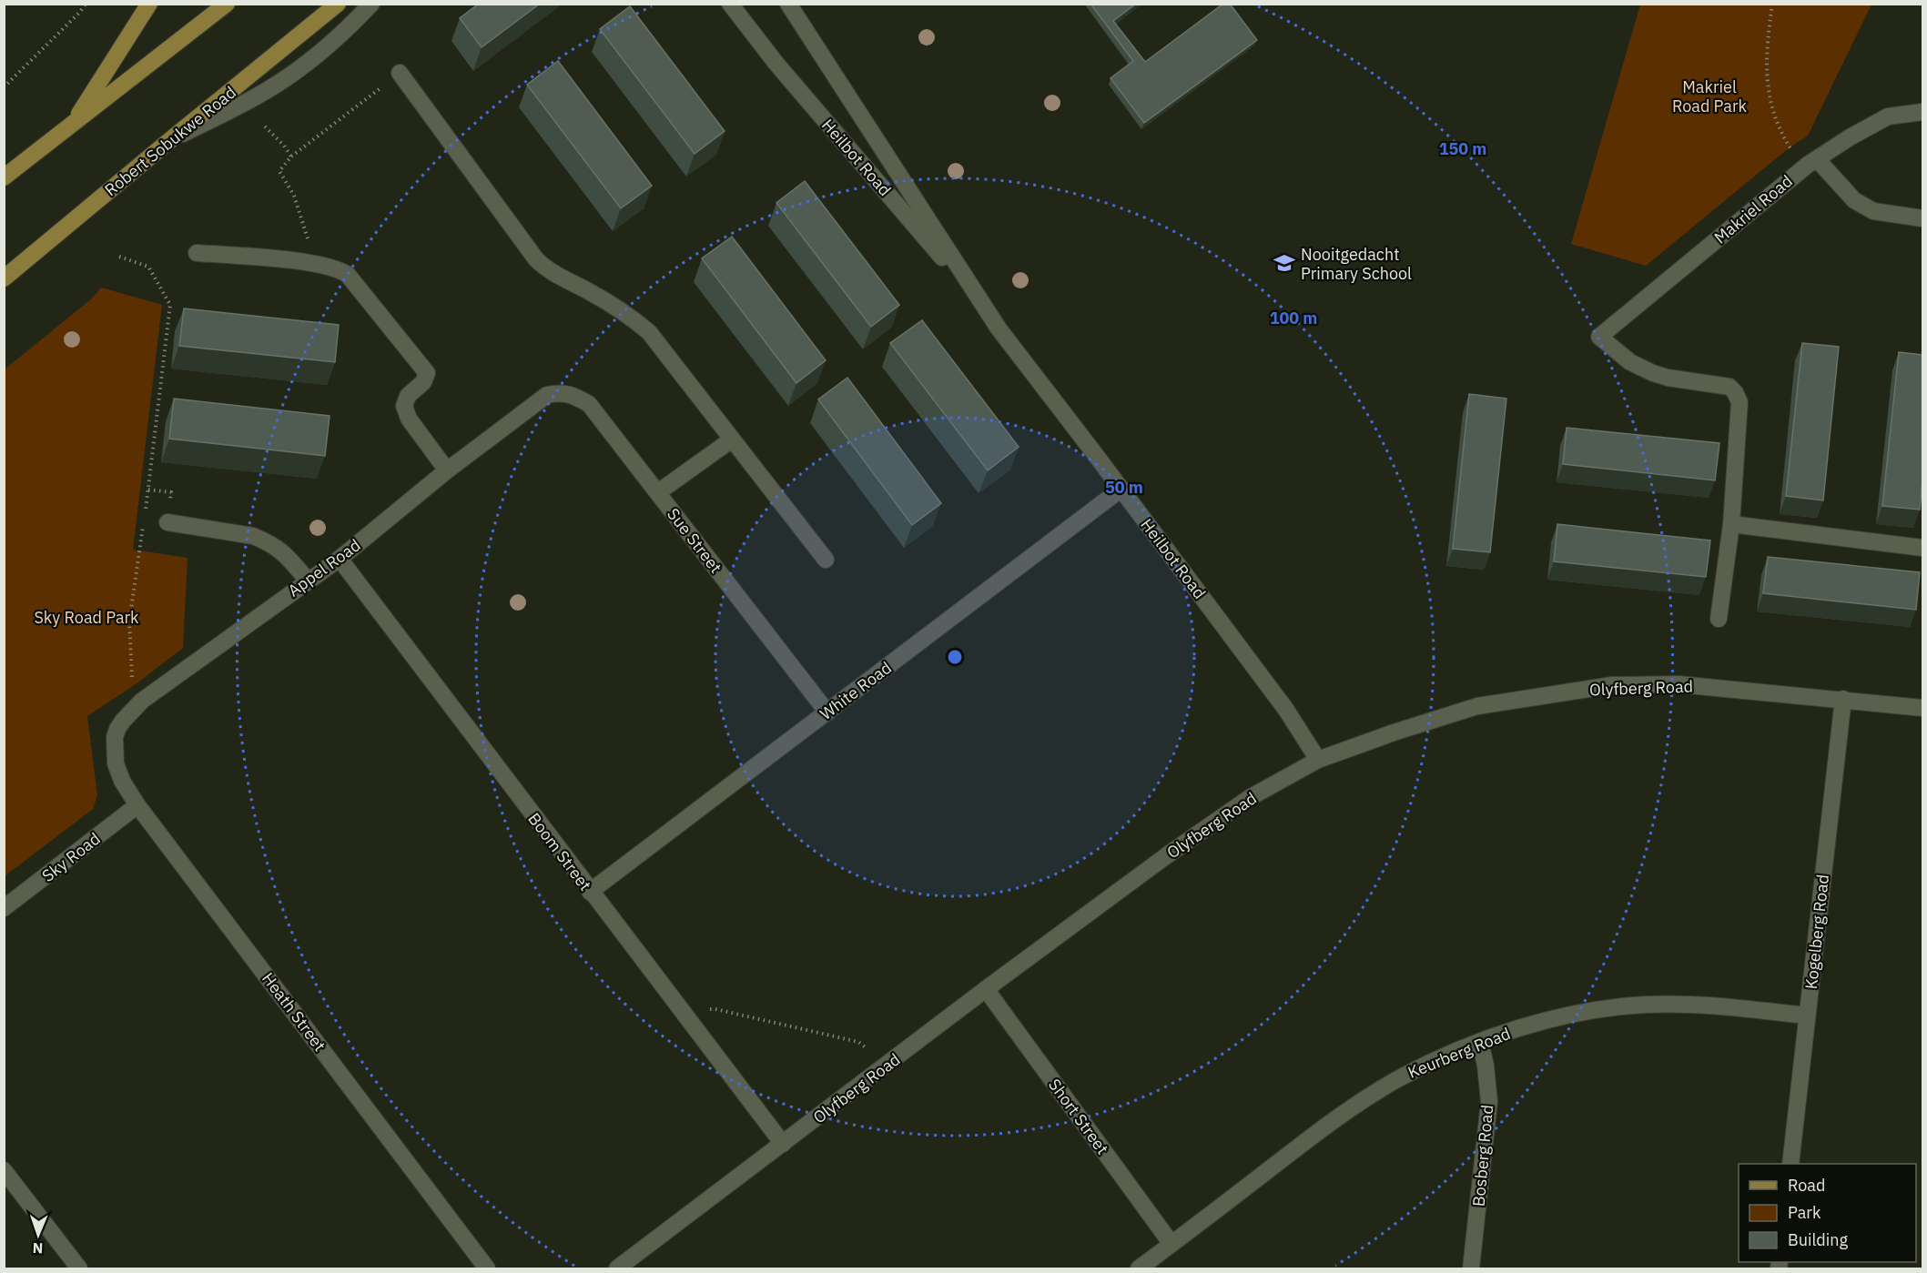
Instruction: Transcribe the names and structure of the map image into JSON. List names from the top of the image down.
{
  "streets": {
    "main road": ["Robert Sobukwe Road"],
    "street": [
      "Heilbot Road",
      "Makriel Road",
      "Sue Street",
      "Appel Road",
      "Olyfberg Road",
      "White Road",
      "Boom Street",
      "Sky Road",
      "Kogelberg Road",
      "Heath Street",
      "Keurberg Road",
      "Short Street",
      "Bosberg Road"
    ]
  },
  "crossings": [
    ["Heilbot Road", "Olyfberg Road"],
    ["Heilbot Road", "White Road"],
    ["Sue Street", "Appel Road"],
    ["Sue Street", "White Road"],
    ["Appel Road", "Boom Street"],
    ["Appel Road", "Heath Street"],
    ["Olyfberg Road", "Boom Street"],
    ["Olyfberg Road", "Kogelberg Road"],
    ["Olyfberg Road", "Short Street"],
    ["White Road", "Boom Street"],
    ["Sky Road", "Heath Street"],
    ["Kogelberg Road", "Keurberg Road"],
    ["Keurberg Road", "Short Street"],
    ["Keurberg Road", "Bosberg Road"]
  ],
  "parks": ["Makriel Road Park", "Sky Road Park"],
  "places": {
    "school or university": ["Nooitgedacht Primary School"]
  },
  "legend": ["Road", "Park", "Building"],
  "north": "bottom",
  "rings": ["150 m", "100 m", "50 m"]
}
